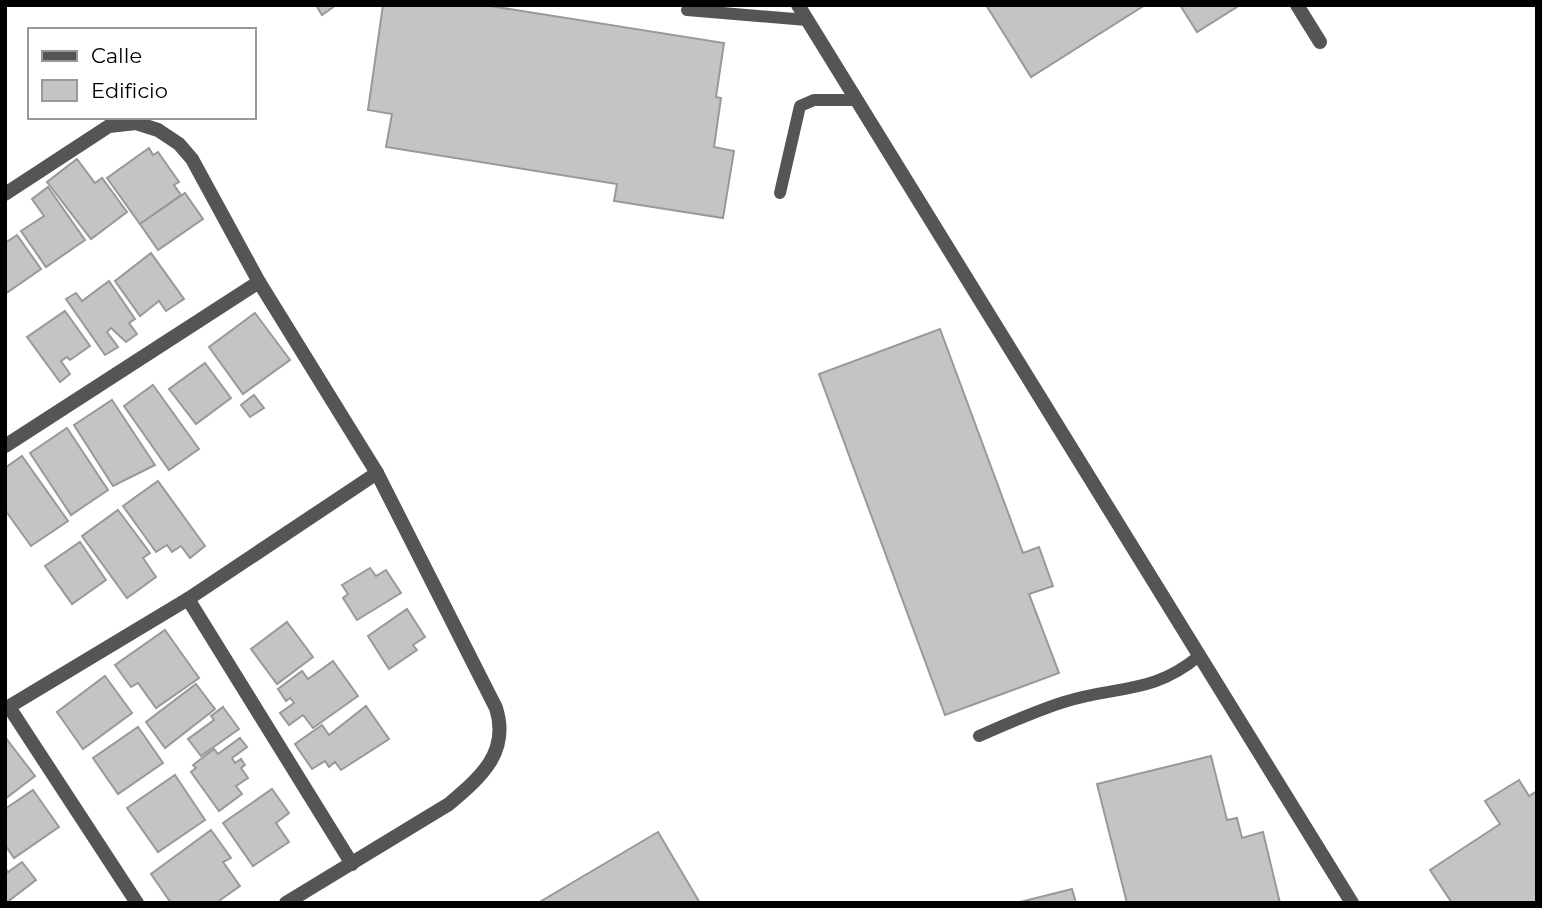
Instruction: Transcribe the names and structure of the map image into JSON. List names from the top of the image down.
{
  "legend": ["Calle", "Edificio"]
}
